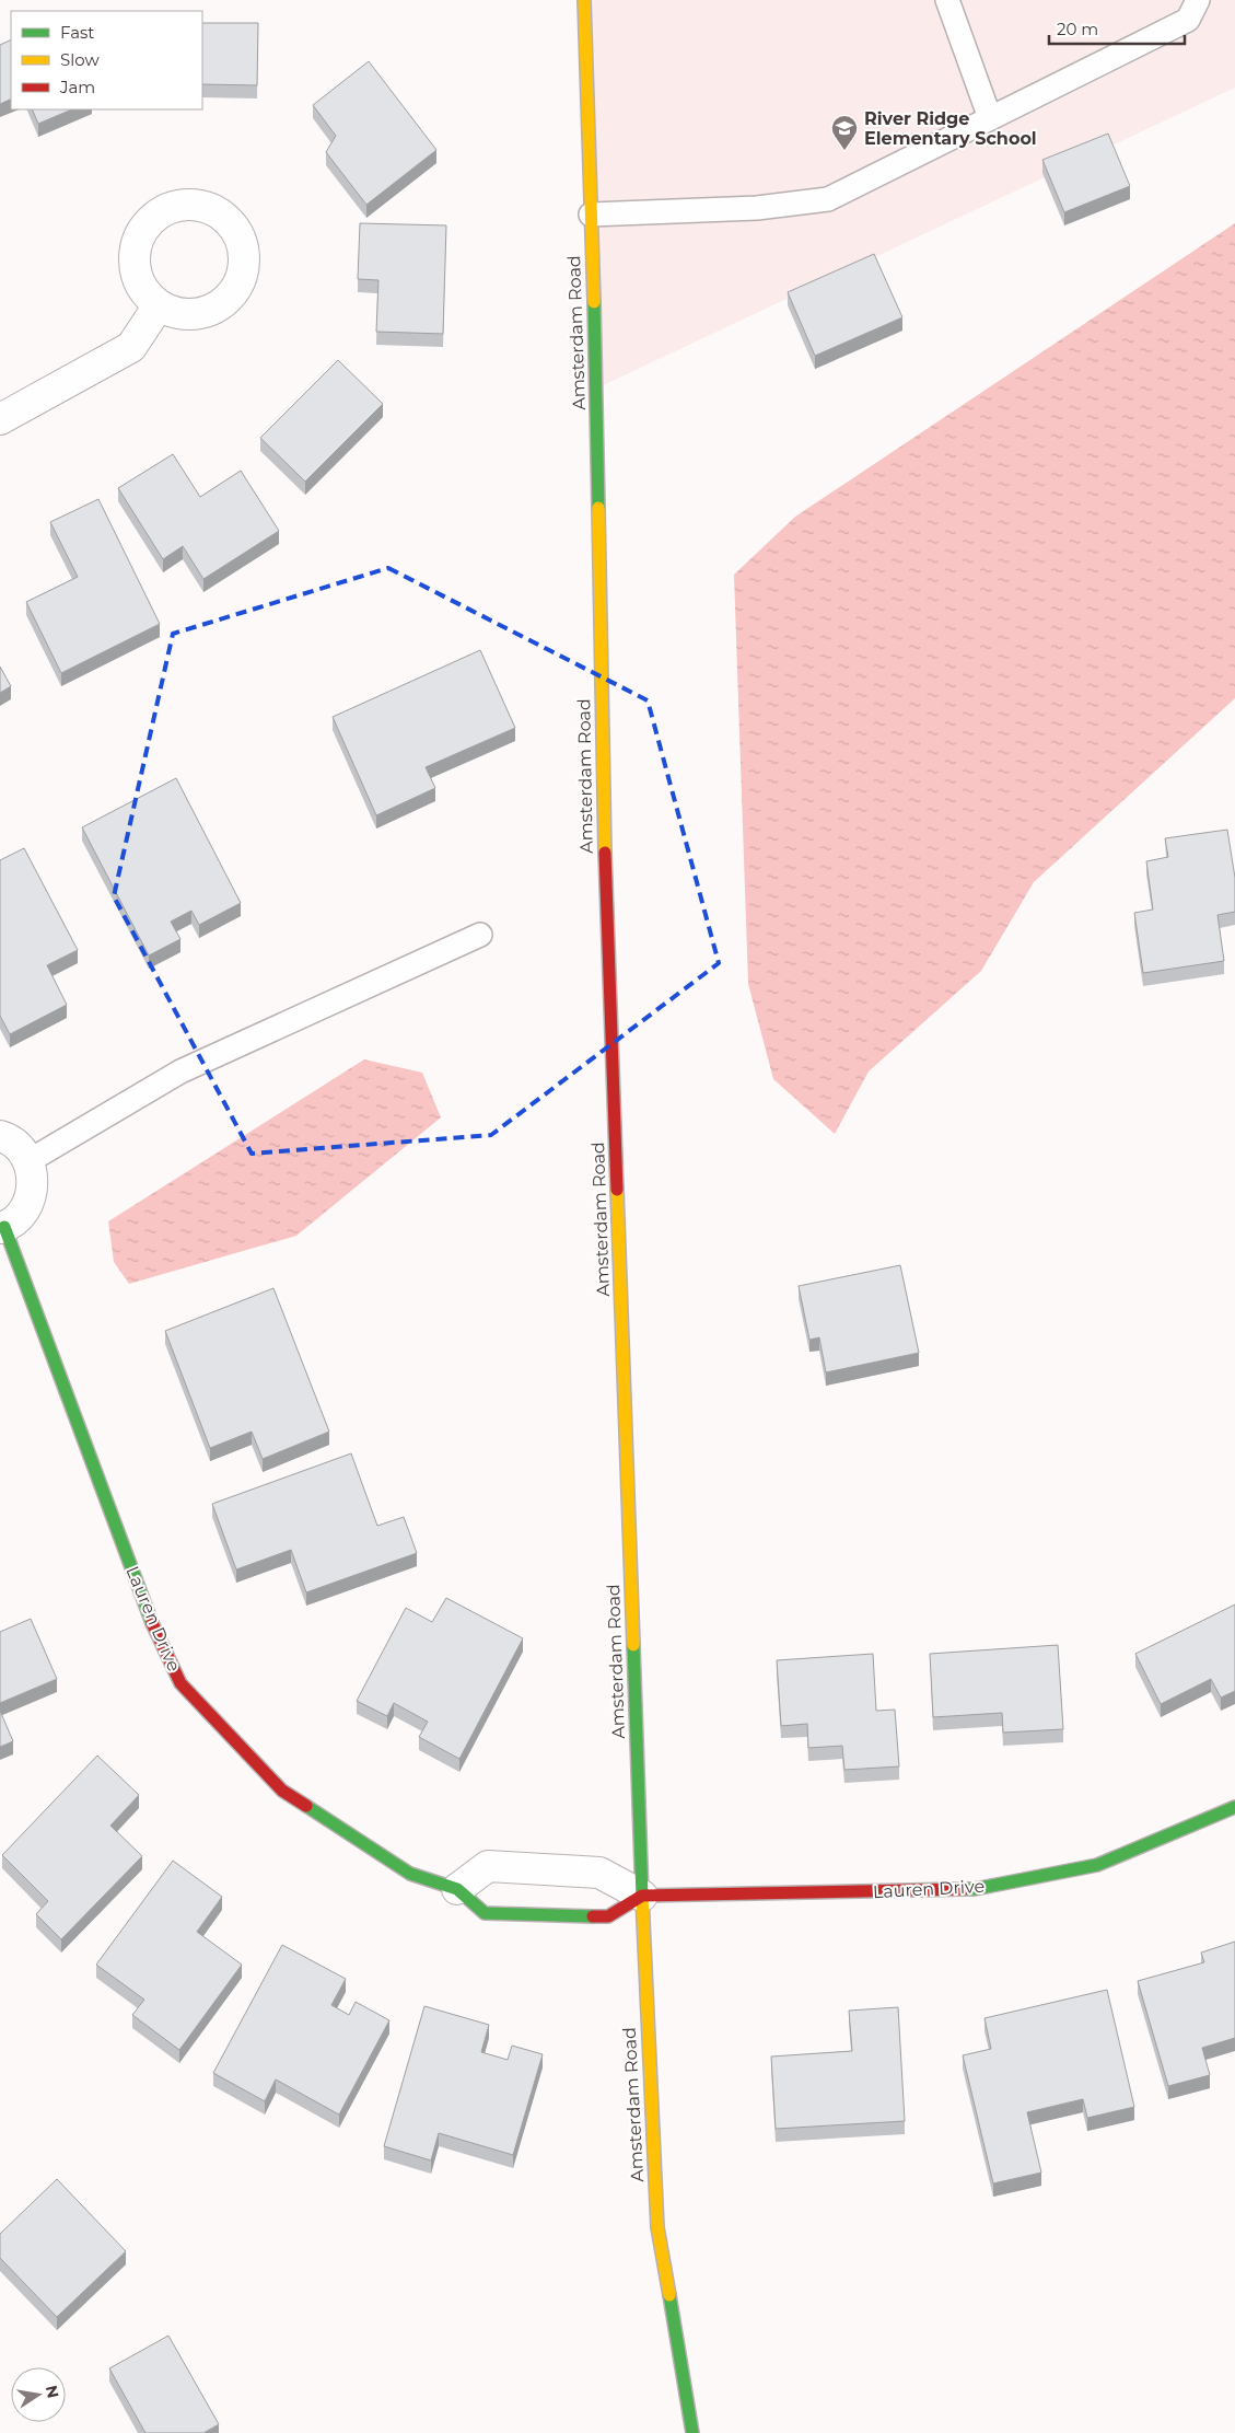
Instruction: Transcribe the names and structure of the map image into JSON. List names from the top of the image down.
{
  "streets": {
    "main road": ["Amsterdam Road", "Lauren Drive"]
  },
  "crossings": [
    ["Amsterdam Road", "Lauren Drive"]
  ],
  "places": {
    "school or university": ["River Ridge Elementary School"]
  },
  "legend": ["Fast", "Slow", "Jam"],
  "scale_bar": "20 m",
  "north": "right"
}
